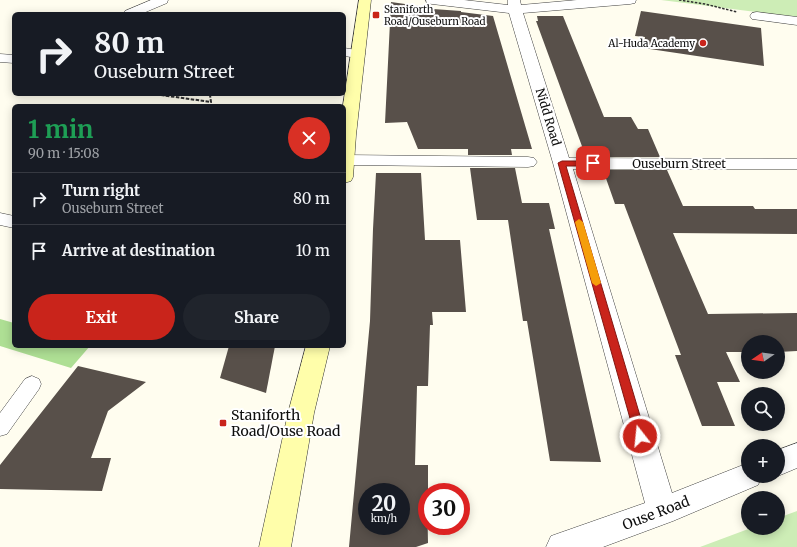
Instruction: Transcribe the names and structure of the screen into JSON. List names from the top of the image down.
{
  "streets": {
    "street": ["Nidd Road", "Ouseburn Street", "Ouse Road"]
  },
  "crossings": [
    ["Nidd Road", "Ouseburn Street"],
    ["Nidd Road", "Ouse Road"]
  ],
  "places": {
    "transit": ["Staniforth Road/Ouseburn Road", "Staniforth Road/Ouse Road"],
    "other": ["Al-Huda Academy"]
  },
  "north": "left",
  "page": {
    "turn": ["80 m", "Ouseburn Street"],
    "heading": ["1 min", "90 m · 15:08"],
    "list": [
      {
        "name": "Turn right",
        "note": "Ouseburn Street",
        "value": "80 m"
      },
      {
        "name": "Arrive at destination",
        "value": "10 m"
      }
    ],
    "buttons": ["Exit", "Share"],
    "map_buttons": ["+", "−"],
    "speed": "20 km/h",
    "limit": "30"
  }
}
